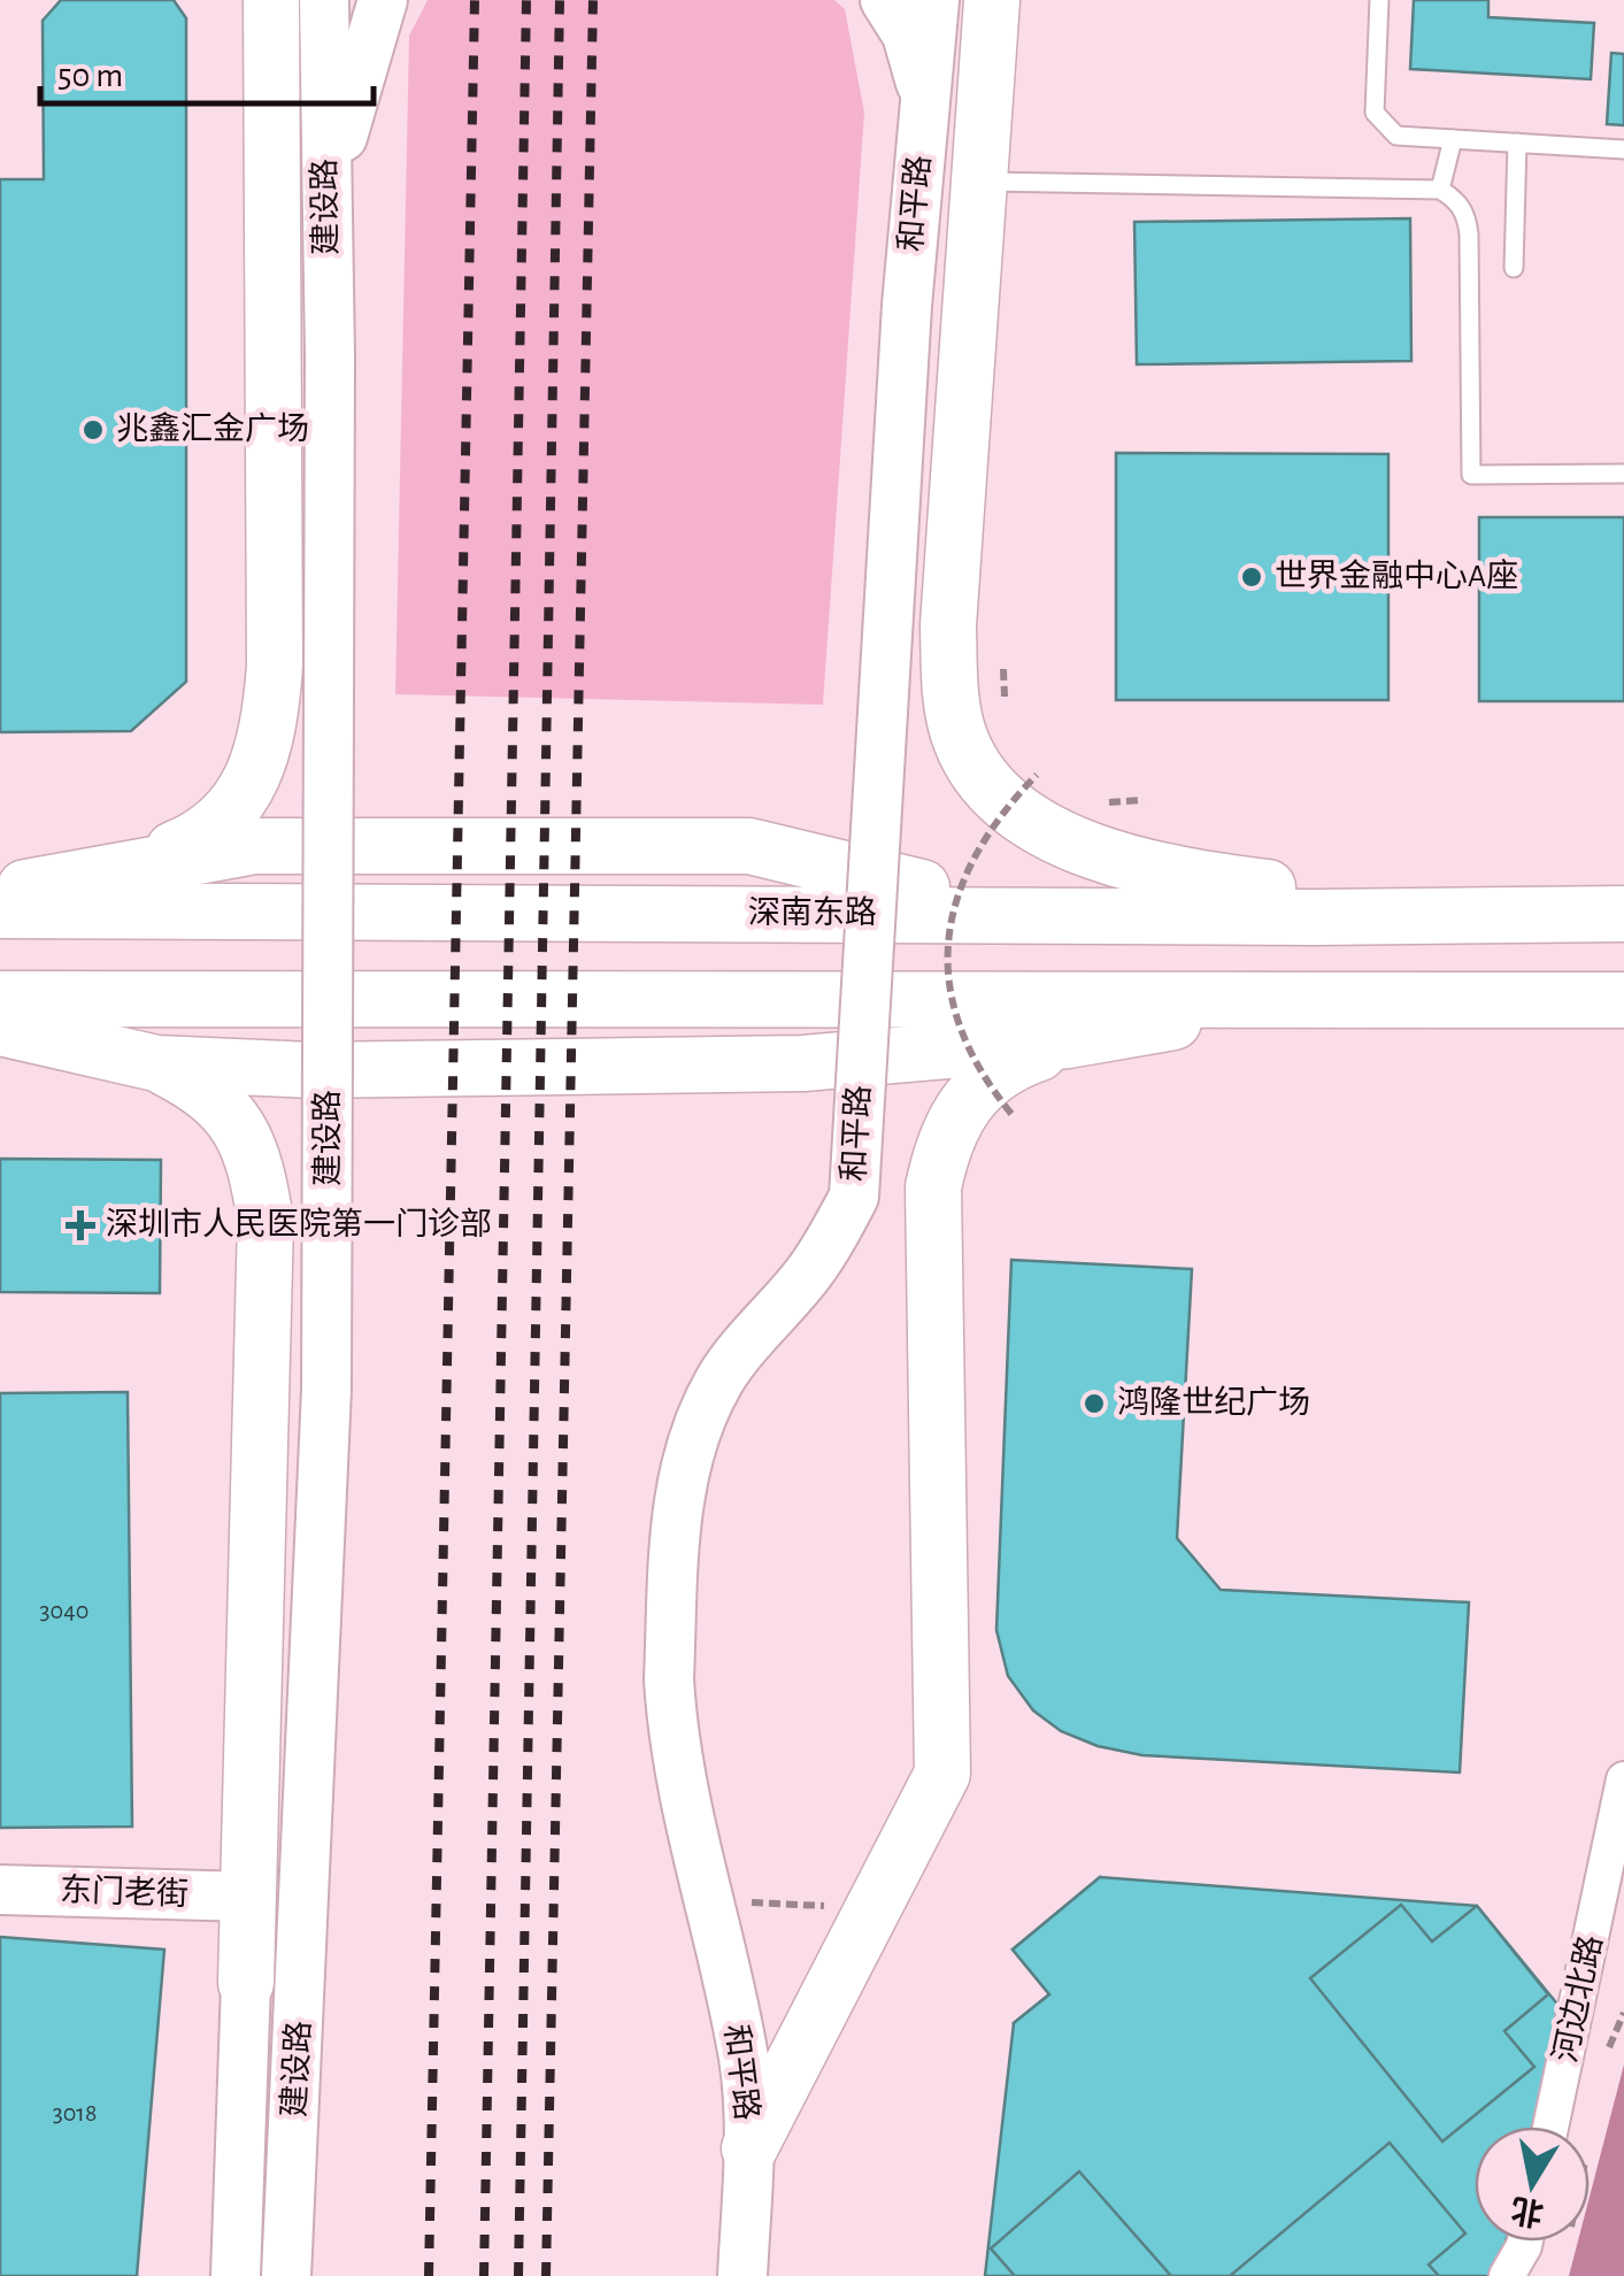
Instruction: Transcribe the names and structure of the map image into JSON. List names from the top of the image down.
{
  "streets": {
    "main road": [
      "和平路",
      "建设路",
      "深南东路",
      "东门老街"
    ],
    "street": ["河边北路"]
  },
  "places": {
    "other": ["兆鑫汇金广场", "世界金融中心A座", "鸿隆世纪广场"],
    "health": ["深圳市人民医院第一门诊部"]
  },
  "house_numbers": ["3040", "3018"],
  "scale_bar": "50 m",
  "north": "bottom"
}
